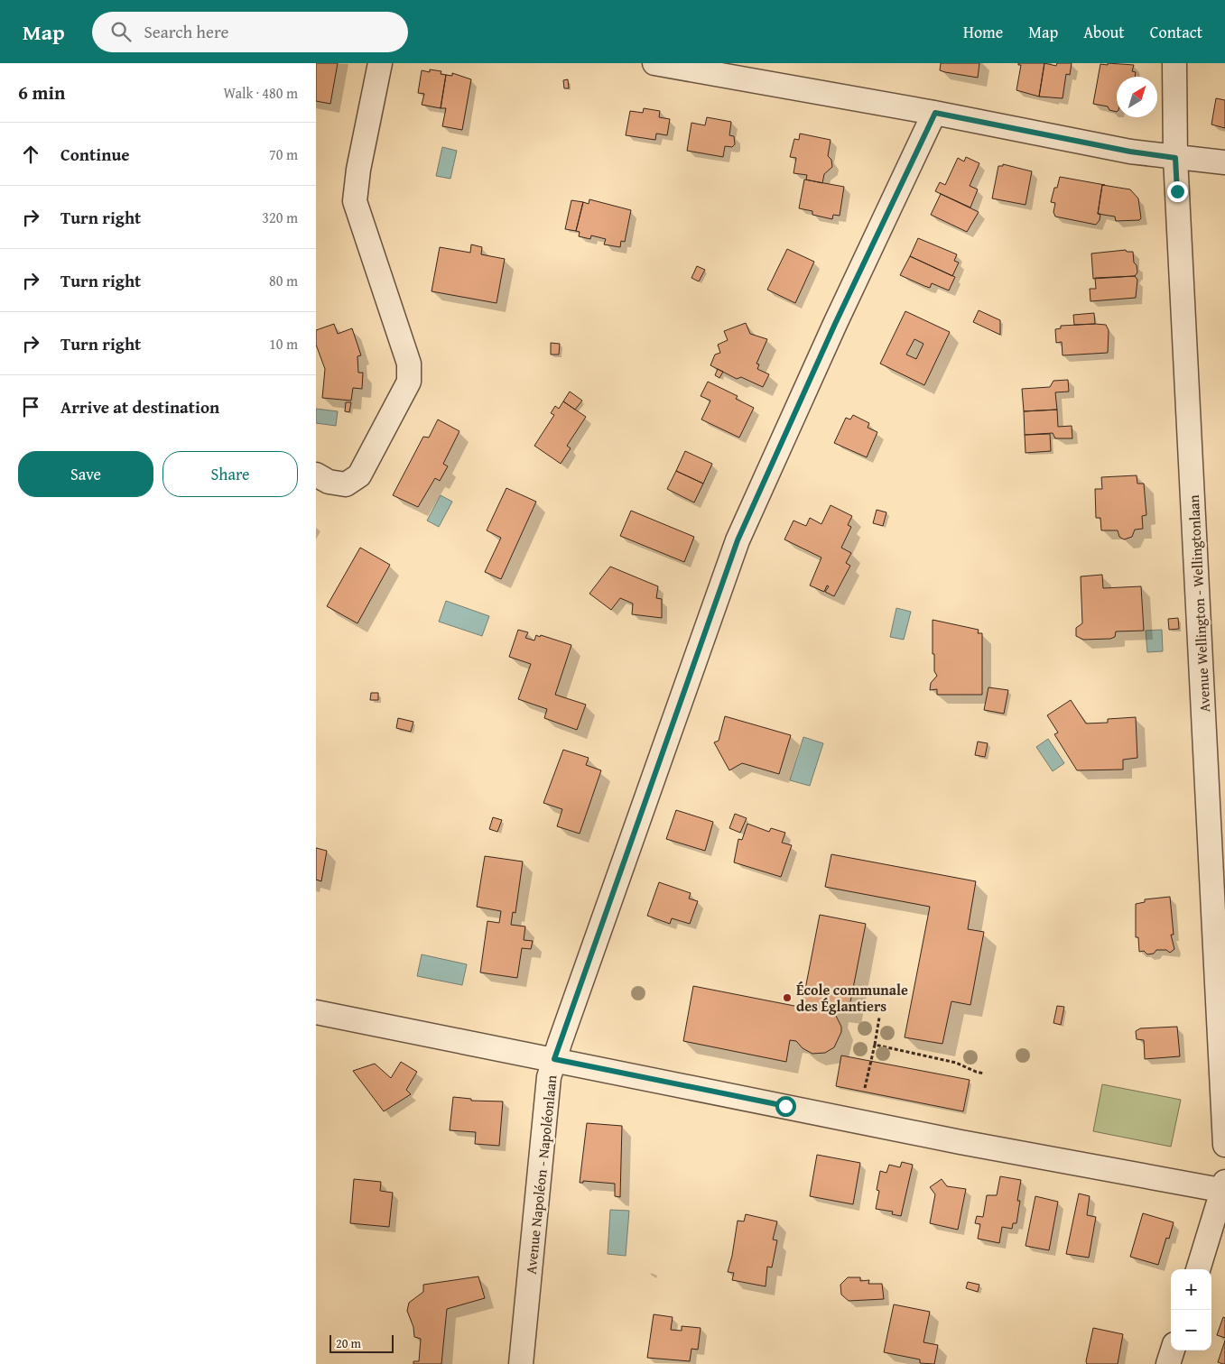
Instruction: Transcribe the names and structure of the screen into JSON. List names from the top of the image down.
{
  "streets": {
    "street": ["Avenue Wellington - Wellingtonlaan", "Avenue Napoléon - Napoléonlaan"]
  },
  "places": ["École communale des Églantiers"],
  "scale_bar": "20 m",
  "north": "top right",
  "page": {
    "header": "Map",
    "search": "Search here",
    "nav": [
      "Home",
      "Map",
      "About",
      "Contact"
    ],
    "heading": ["6 min", "Walk · 480 m"],
    "list": [
      ["Continue", "70 m"],
      ["Turn right", "320 m"],
      ["Turn right", "80 m"],
      ["Turn right", "10 m"],
      "Arrive at destination"
    ],
    "buttons": ["Save", "Share"],
    "map_buttons": ["+", "−"],
    "scale": "20 m"
  }
}
